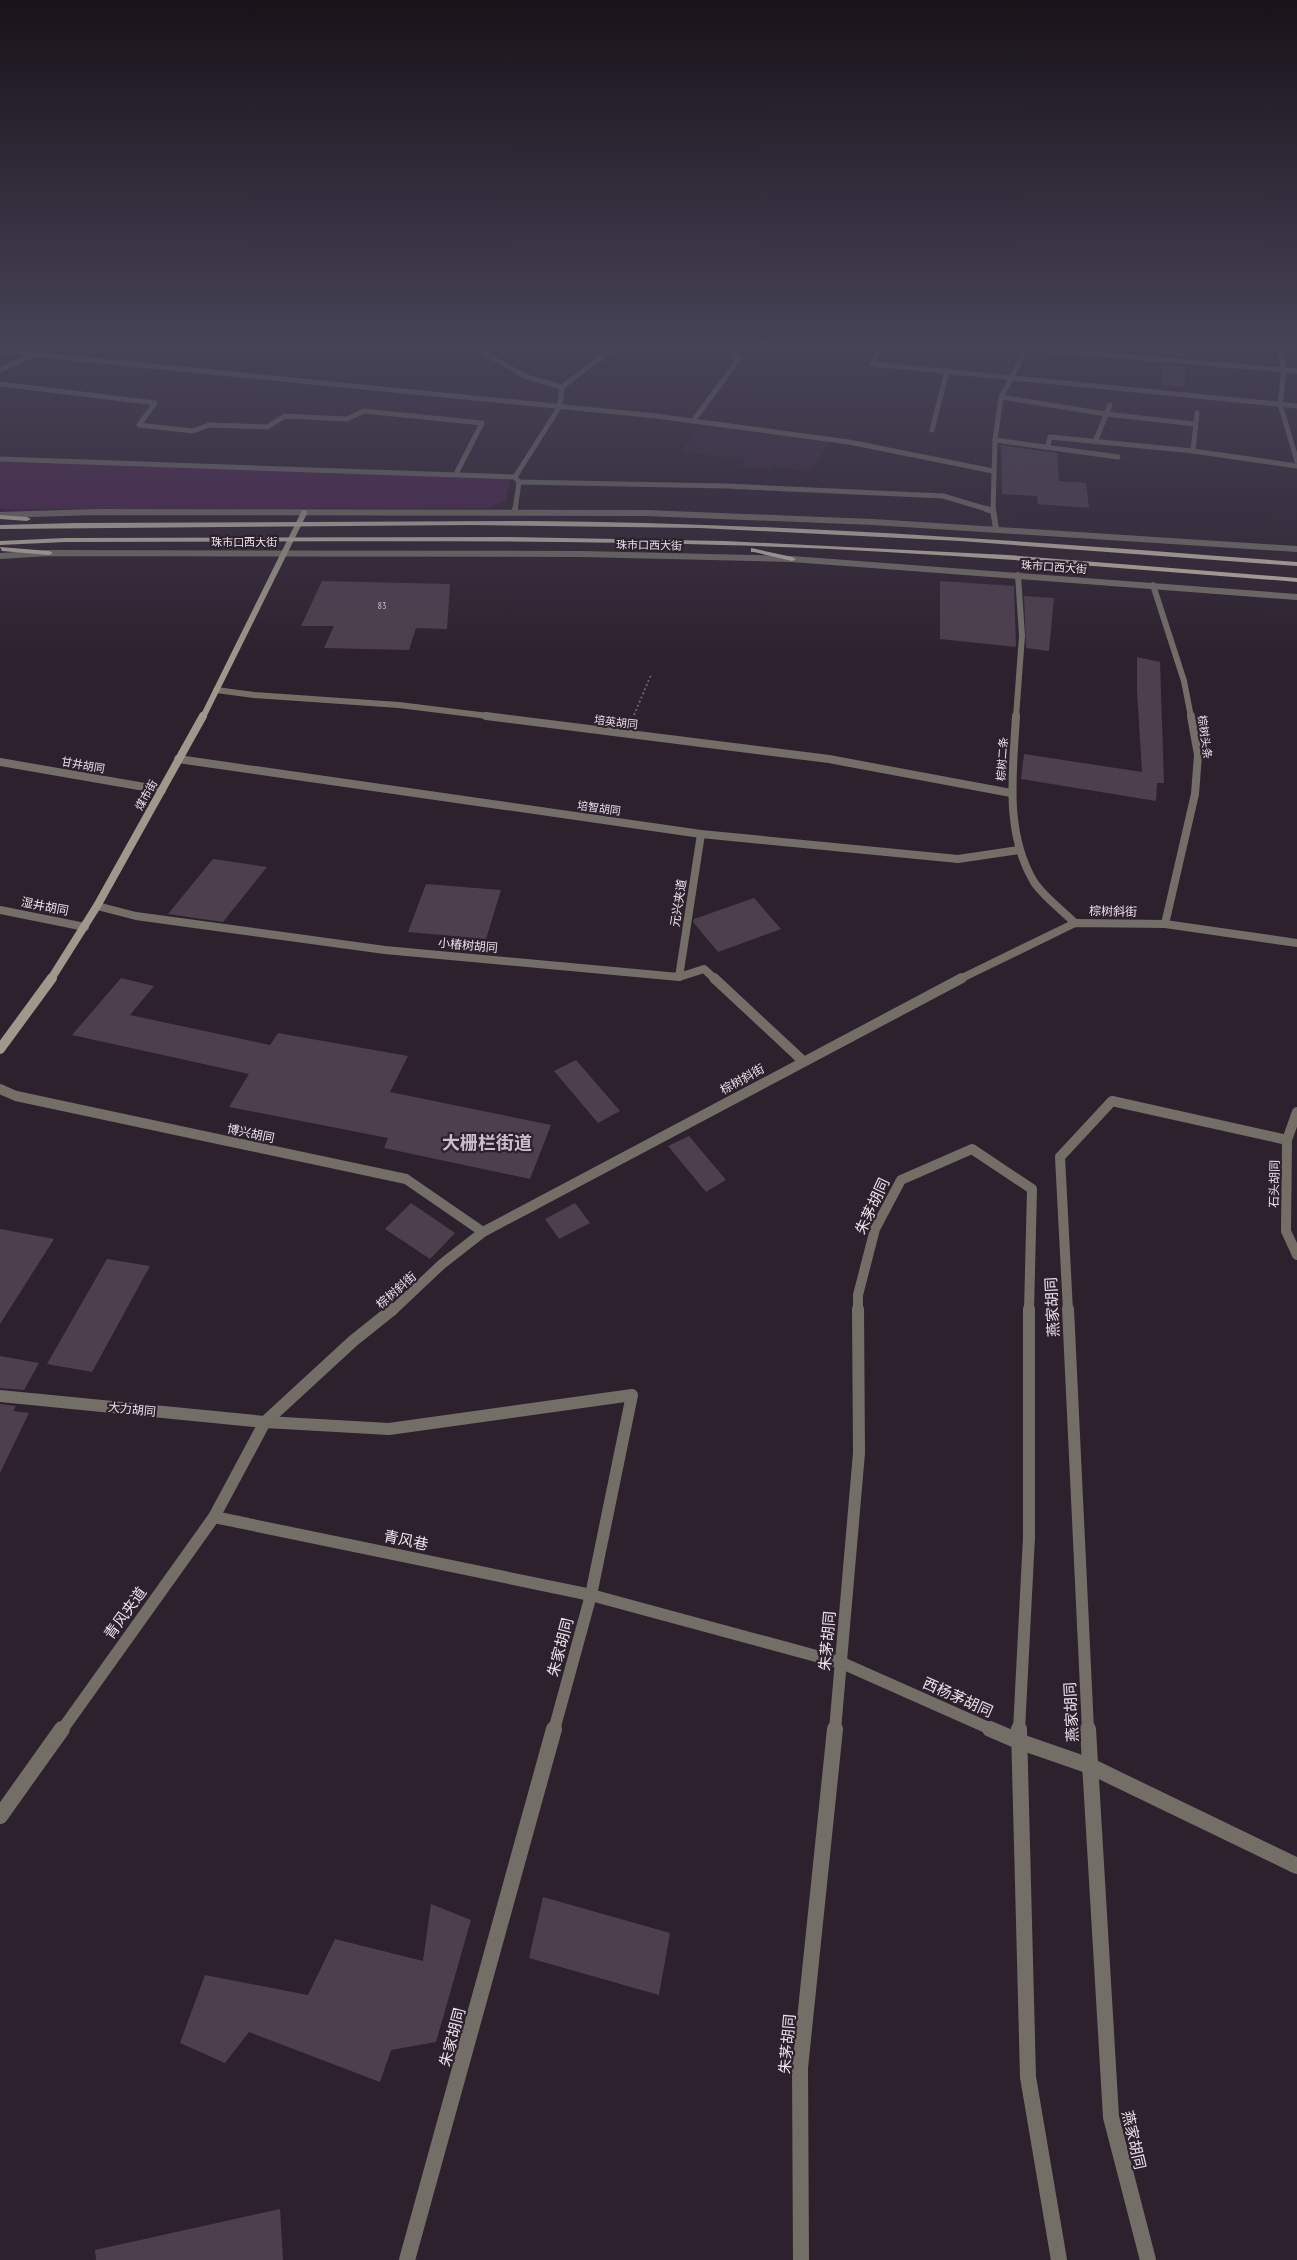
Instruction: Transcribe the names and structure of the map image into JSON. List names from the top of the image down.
{
  "streets": {
    "main road": ["珠市口西大街", "煤市街"],
    "street": [
      "培英胡同",
      "棕树头条",
      "棕树二条",
      "甘井胡同",
      "培智胡同",
      "元兴夹道",
      "湿井胡同",
      "棕树斜街",
      "小椿树胡同",
      "博兴胡同",
      "石头胡同",
      "朱茅胡同",
      "燕家胡同",
      "大力胡同",
      "青风巷",
      "青风夹道",
      "朱家胡同",
      "西杨茅胡同"
    ]
  },
  "crossings": [
    ["珠市口西大街", "棕树头条"],
    ["珠市口西大街", "棕树二条"],
    ["珠市口西大街", "煤市街"],
    ["培英胡同", "棕树二条"],
    ["培英胡同", "煤市街"],
    ["棕树头条", "棕树斜街"],
    ["棕树二条", "培智胡同"],
    ["棕树二条", "棕树斜街"],
    ["甘井胡同", "煤市街"],
    ["煤市街", "培智胡同"],
    ["煤市街", "湿井胡同"],
    ["煤市街", "小椿树胡同"],
    ["培智胡同", "元兴夹道"],
    ["元兴夹道", "小椿树胡同"],
    ["棕树斜街", "小椿树胡同"],
    ["棕树斜街", "博兴胡同"],
    ["棕树斜街", "大力胡同"],
    ["棕树斜街", "青风夹道"],
    ["棕树斜街", "朱家胡同"],
    ["石头胡同", "燕家胡同"],
    ["朱茅胡同", "西杨茅胡同"],
    ["燕家胡同", "西杨茅胡同"],
    ["大力胡同", "青风夹道"],
    ["大力胡同", "朱家胡同"],
    ["青风巷", "青风夹道"],
    ["青风巷", "朱家胡同"],
    ["青风巷", "西杨茅胡同"],
    ["青风夹道", "朱家胡同"],
    ["朱家胡同", "西杨茅胡同"]
  ],
  "districts": ["大栅栏街道"],
  "house_numbers": ["83"]
}
